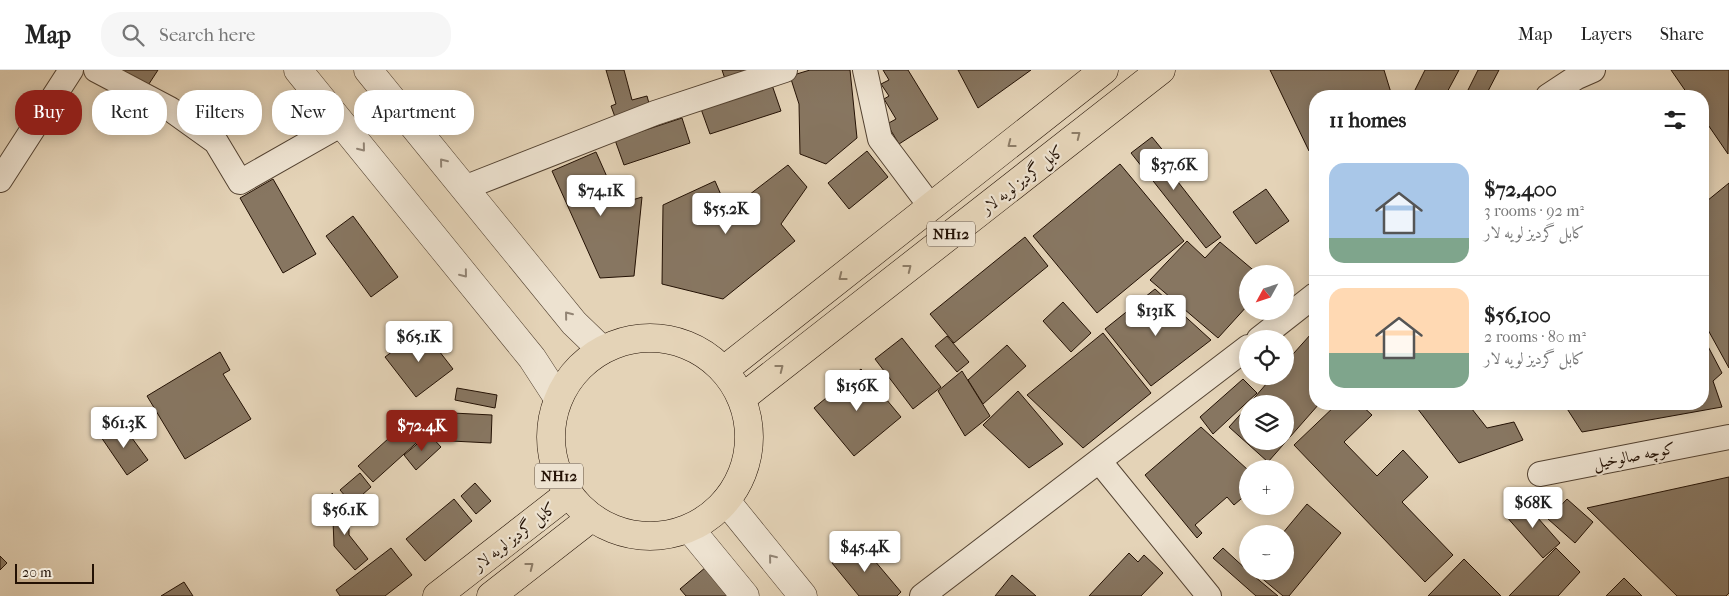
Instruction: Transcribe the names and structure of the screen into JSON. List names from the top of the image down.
{
  "streets": {
    "highway": ["کابل گردیز لویه لار", "NH12"],
    "street": ["کوچه صالوخیل"]
  },
  "crossings": [
    ["کابل گردیز لویه لار", "NH12"]
  ],
  "scale_bar": "20 m",
  "north": "bottom left",
  "page": {
    "header": "Map",
    "search": "Search here",
    "nav": ["Map", "Layers", "Share"],
    "chip": [
      "Buy",
      "Rent",
      "Filters",
      "New",
      "Apartment"
    ],
    "heading": "11 homes",
    "price": [
      "$37.6K",
      "$74.1K",
      "$55.2K",
      "$131K",
      "$65.1K",
      "$156K",
      "$61.3K",
      "$72.4K",
      "$68K",
      "$56.1K",
      "$45.4K"
    ],
    "list": [
      {
        "name": "$72,400",
        "note": "3 rooms · 92 m² · کابل گردیز لویه لار"
      },
      {
        "name": "$56,100",
        "note": "2 rooms · 80 m² · کابل گردیز لویه لار"
      }
    ],
    "map_buttons": ["+", "−"],
    "scale": "20 m"
  }
}
